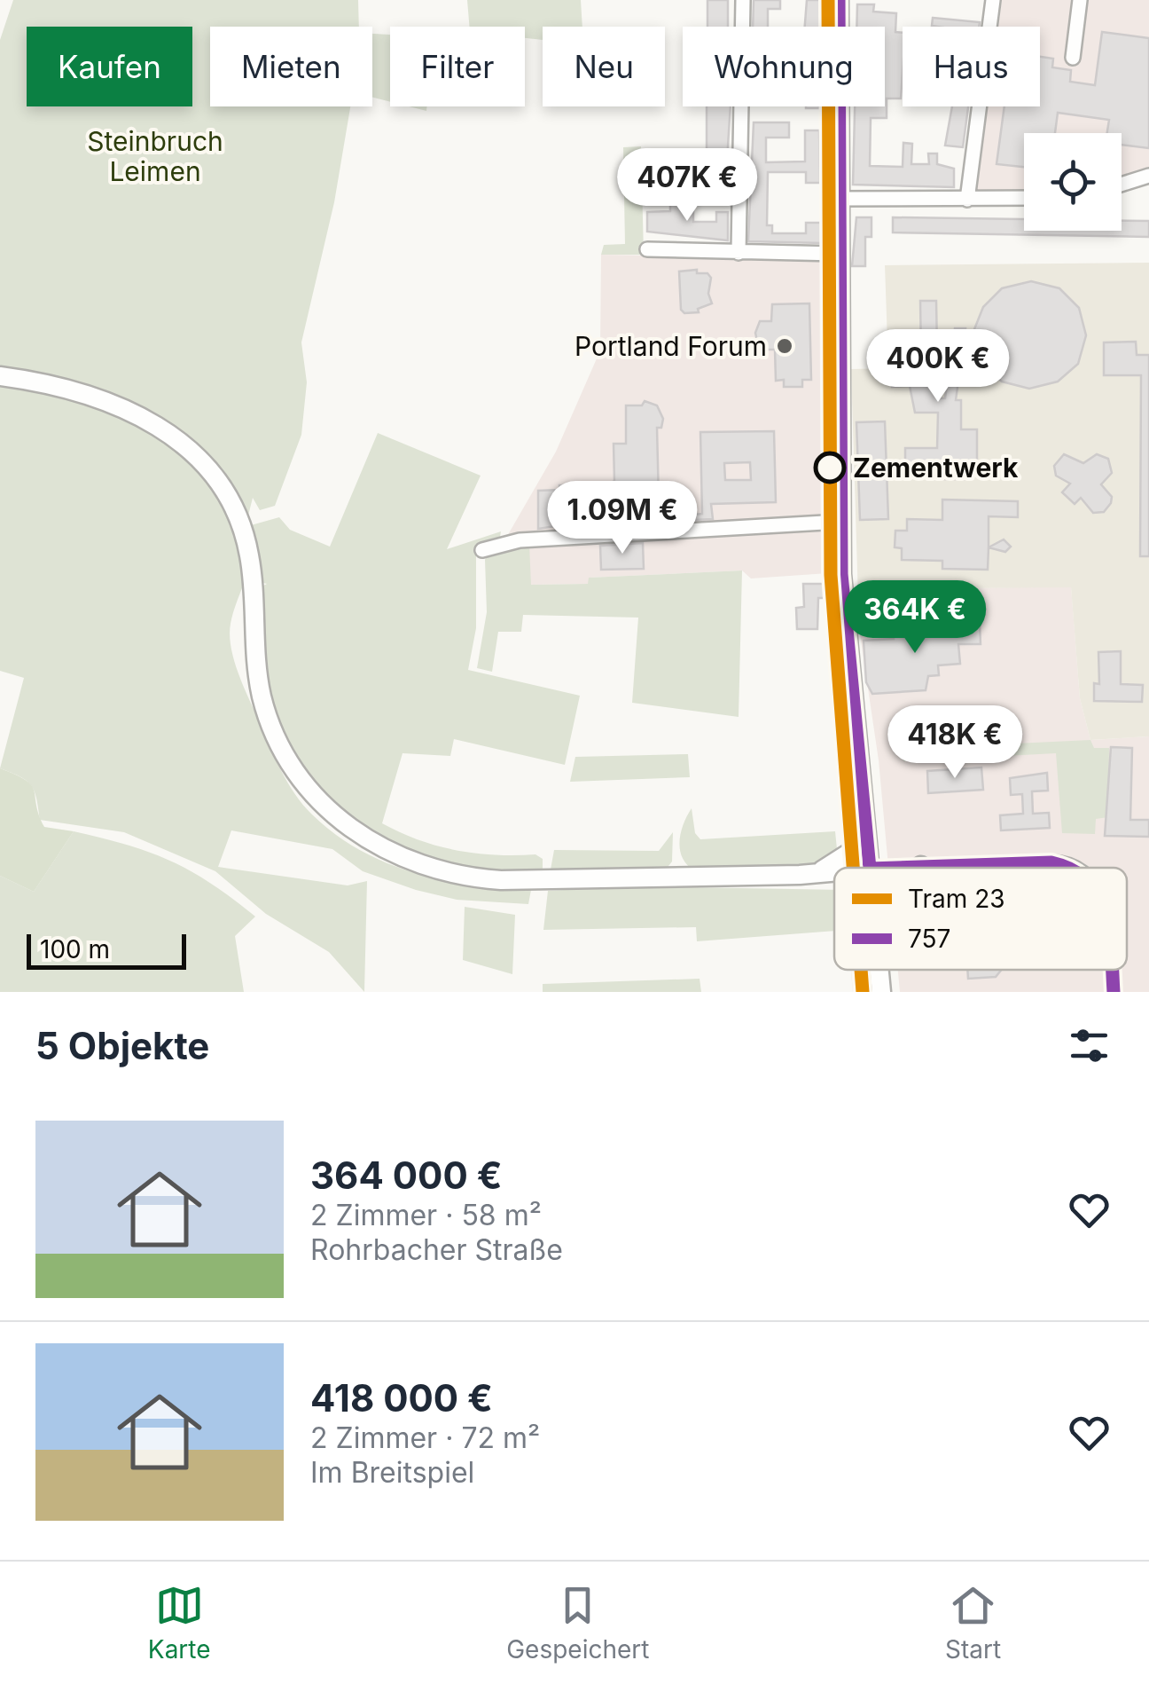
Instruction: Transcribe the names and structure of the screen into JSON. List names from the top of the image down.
{
  "parks": ["Steinbruch Leimen"],
  "places": ["Portland Forum", "Zementwerk"],
  "lines": ["tram line 23", "transit line 757"],
  "legend": ["Tram 23", "757"],
  "scale_bar": "100 m",
  "page": {
    "chip": [
      "Kaufen",
      "Mieten",
      "Filter",
      "Neu",
      "Wohnung",
      "Haus"
    ],
    "price": [
      "407K €",
      "400K €",
      "1.09M €",
      "364K €",
      "418K €"
    ],
    "scale": "100 m",
    "heading": "5 Objekte",
    "list": [
      {
        "name": "364 000 €",
        "note": "2 Zimmer · 58 m² · Rohrbacher Straße"
      },
      {
        "name": "418 000 €",
        "note": "2 Zimmer · 72 m² · Im Breitspiel"
      }
    ],
    "tabs": ["Karte", "Gespeichert", "Start"]
  }
}
